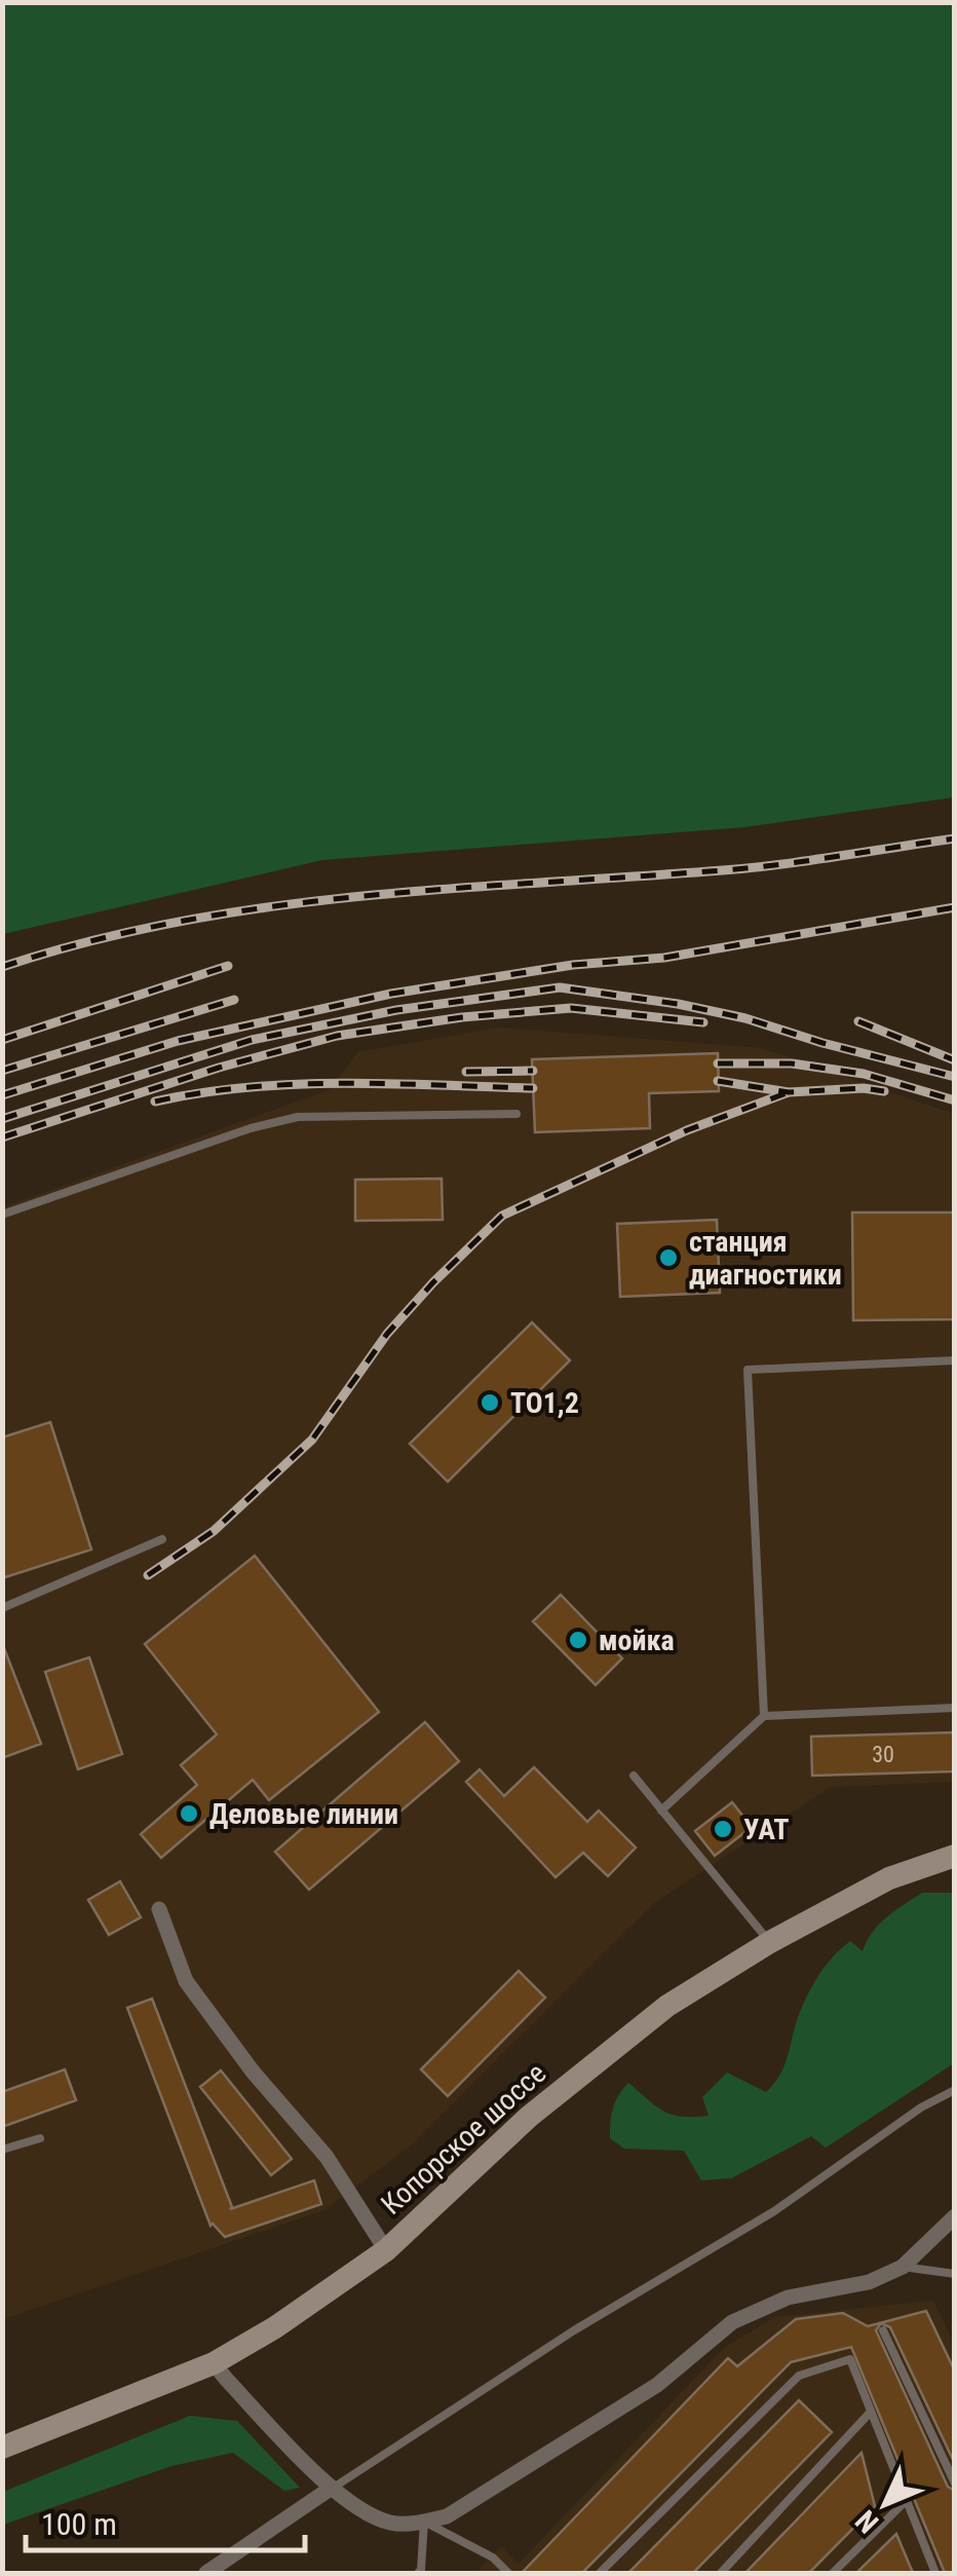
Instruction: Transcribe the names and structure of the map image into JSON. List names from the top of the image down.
{
  "streets": {
    "main road": ["Копорское шоссе"]
  },
  "places": [
    "станция диагностики",
    "ТО1,2",
    "мойка",
    "Деловые линии",
    "УАТ"
  ],
  "house_numbers": ["30"],
  "scale_bar": "100 m",
  "north": "bottom left"
}
